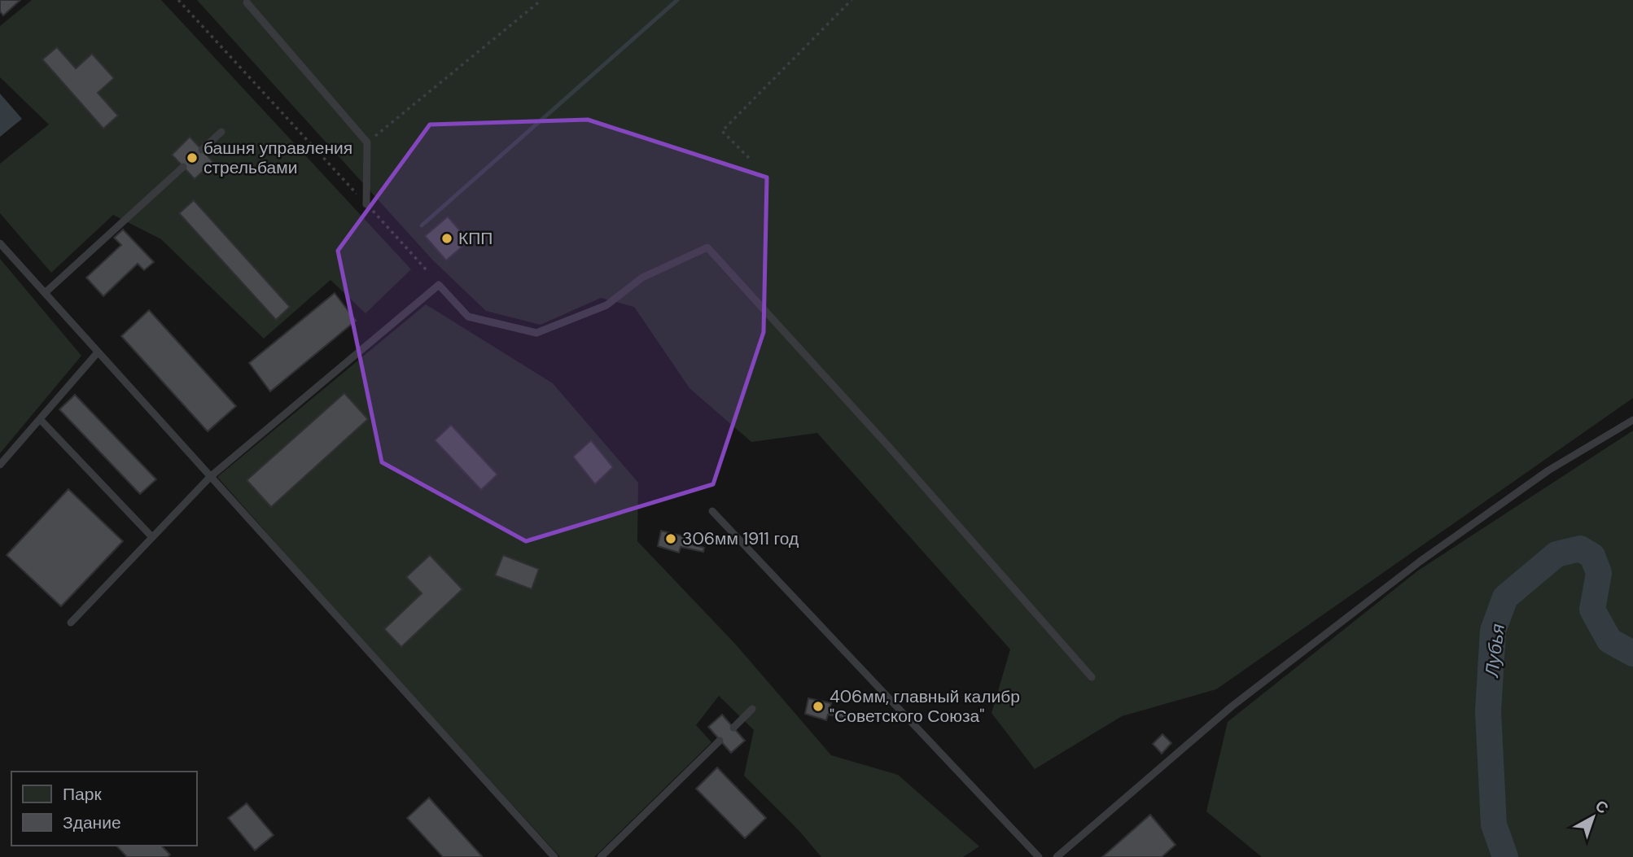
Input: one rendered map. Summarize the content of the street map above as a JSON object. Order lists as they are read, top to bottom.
{
  "water": ["Лубья"],
  "places": [
    "башня управления стрельбами",
    "КПП",
    "306мм 1911 год",
    "406мм, главный калибр \"Советского Союза\""
  ],
  "legend": ["Парк", "Здание"],
  "north": "top right"
}
